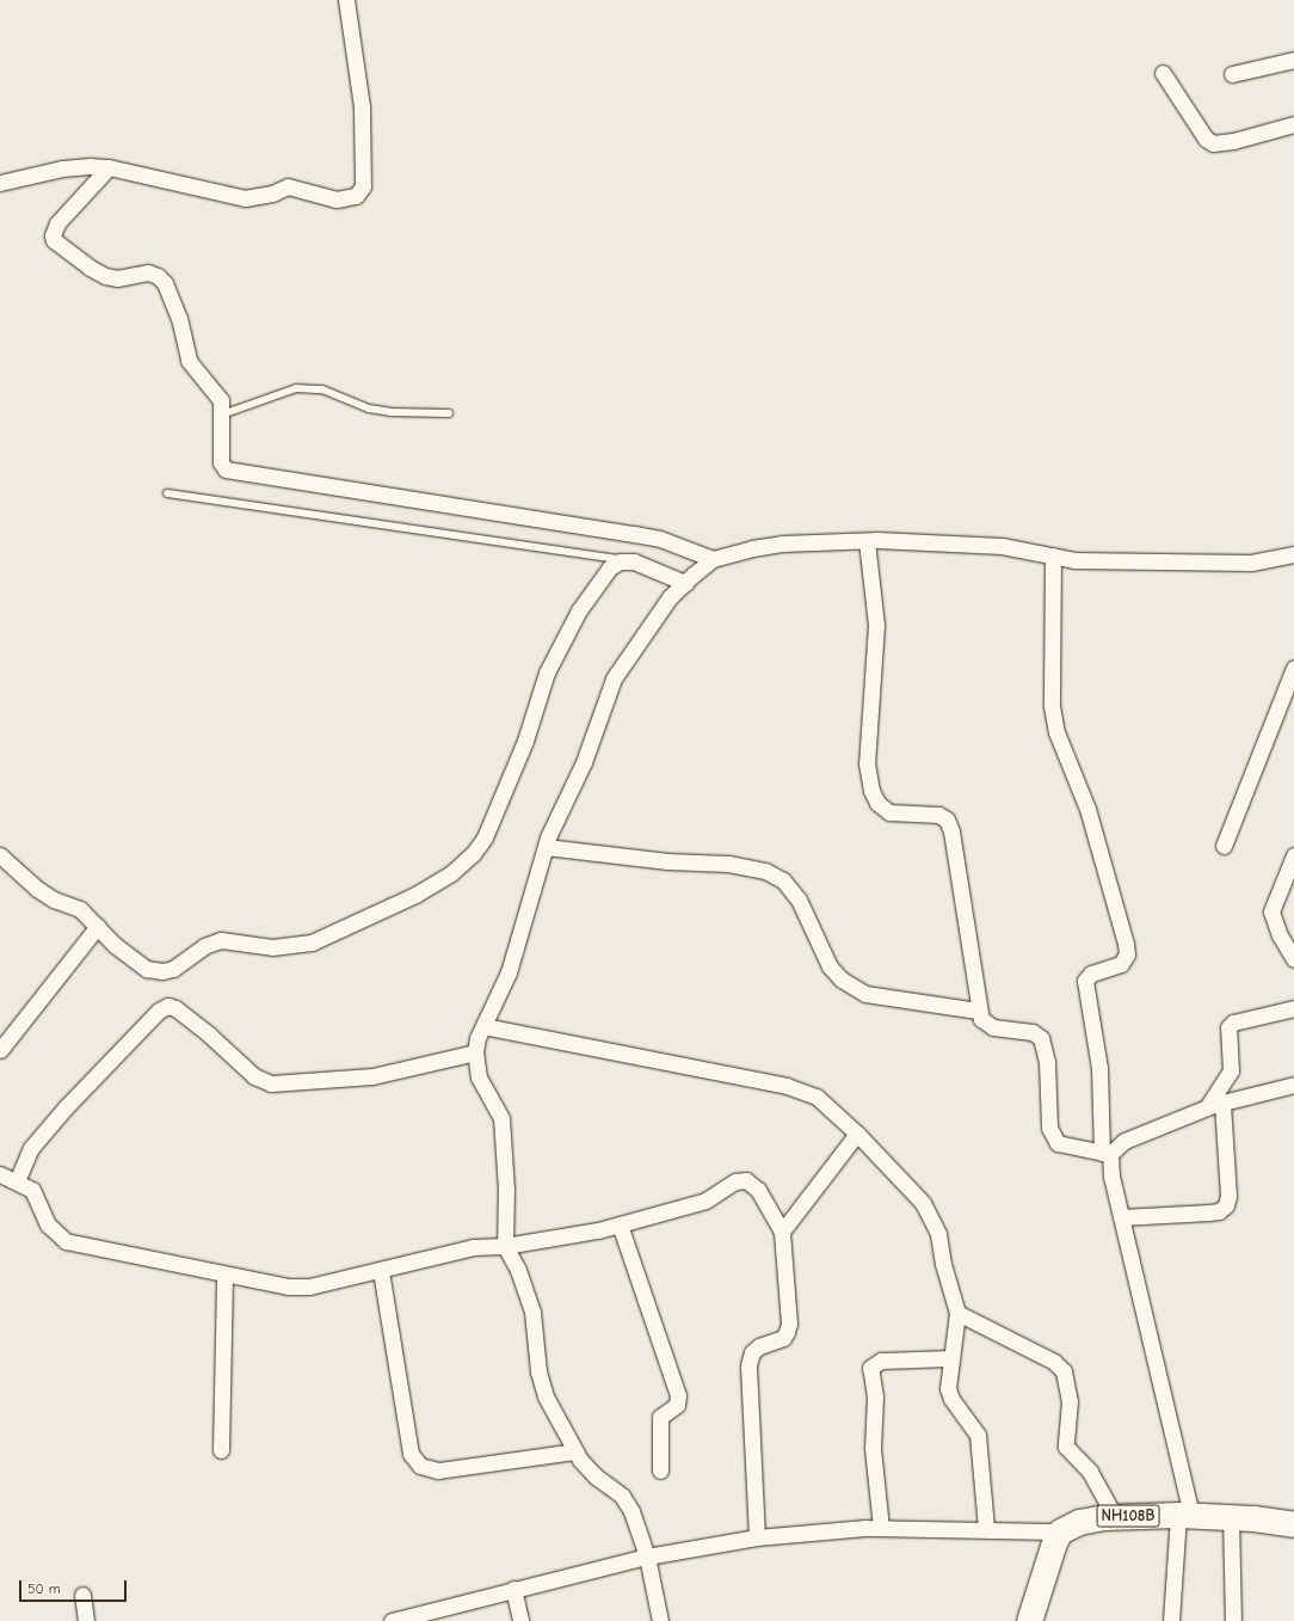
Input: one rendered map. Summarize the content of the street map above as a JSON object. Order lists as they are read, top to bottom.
{
  "streets": {
    "highway": ["NH108B"]
  },
  "scale_bar": "50 m"
}
